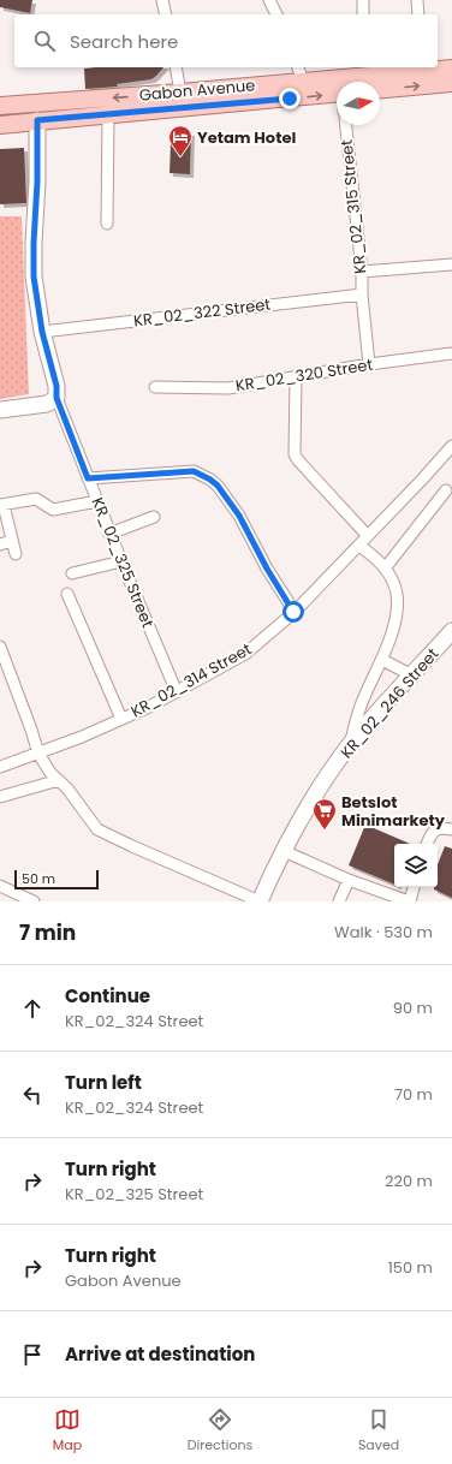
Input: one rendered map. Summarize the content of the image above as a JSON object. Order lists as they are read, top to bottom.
{
  "streets": {
    "main road": ["Gabon Avenue"],
    "street": [
      "KR_02_315 Street",
      "KR_02_322 Street",
      "KR_02_320 Street",
      "KR_02_325 Street",
      "KR_02_314 Street",
      "KR_02_246 Street"
    ]
  },
  "crossings": [
    ["Gabon Avenue", "KR_02_325 Street"],
    ["KR_02_315 Street", "KR_02_322 Street"],
    ["KR_02_315 Street", "KR_02_320 Street"],
    ["KR_02_322 Street", "KR_02_325 Street"],
    ["KR_02_325 Street", "KR_02_314 Street"]
  ],
  "places": {
    "hotel": ["Yetam Hotel"],
    "supermarket": ["Betslot Minimarkety"]
  },
  "scale_bar": "50 m",
  "north": "right",
  "page": {
    "search": "Search here",
    "scale": "50 m",
    "heading": ["7 min", "Walk · 530 m"],
    "list": [
      ["Continue", "KR_02_324 Street", "90 m"],
      ["Turn left", "KR_02_324 Street", "70 m"],
      ["Turn right", "KR_02_325 Street", "220 m"],
      ["Turn right", "Gabon Avenue", "150 m"],
      "Arrive at destination"
    ],
    "nav": ["Map", "Directions", "Saved"]
  }
}
